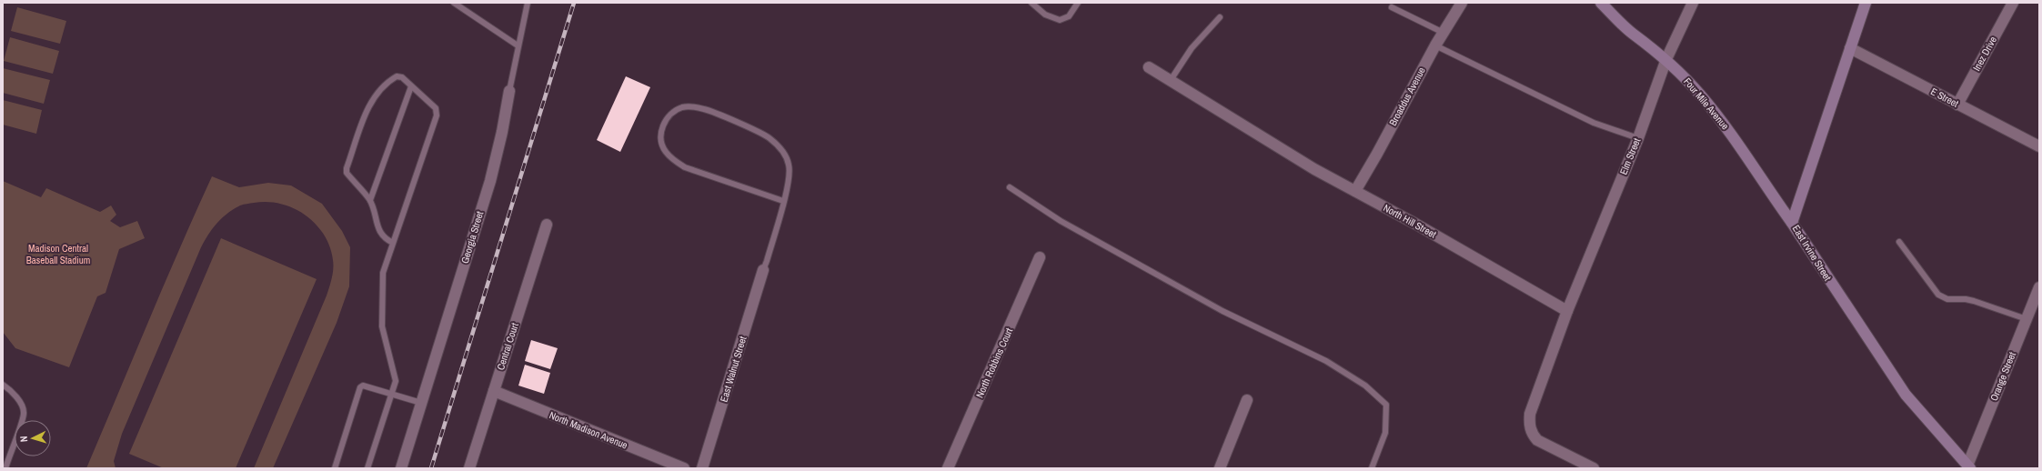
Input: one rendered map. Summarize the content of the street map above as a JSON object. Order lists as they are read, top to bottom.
{
  "streets": {
    "street": [
      "Inez Drive",
      "Broaddus Avenue",
      "E Street",
      "Four Mile Avenue",
      "Elm Street",
      "North Hill Street",
      "Georgia Street",
      "East Irvine Street",
      "Central Court",
      "North Robbins Court",
      "East Walnut Street",
      "Orange Street",
      "North Madison Avenue"
    ]
  },
  "crossings": [
    ["Inez Drive", "E Street"],
    ["Broaddus Avenue", "North Hill Street"],
    ["E Street", "East Irvine Street"],
    ["Four Mile Avenue", "Elm Street"],
    ["Four Mile Avenue", "East Irvine Street"],
    ["Elm Street", "North Hill Street"],
    ["East Irvine Street", "Orange Street"],
    ["Central Court", "North Madison Avenue"]
  ],
  "parks": ["Madison Central Baseball Stadium"],
  "north": "left"
}
